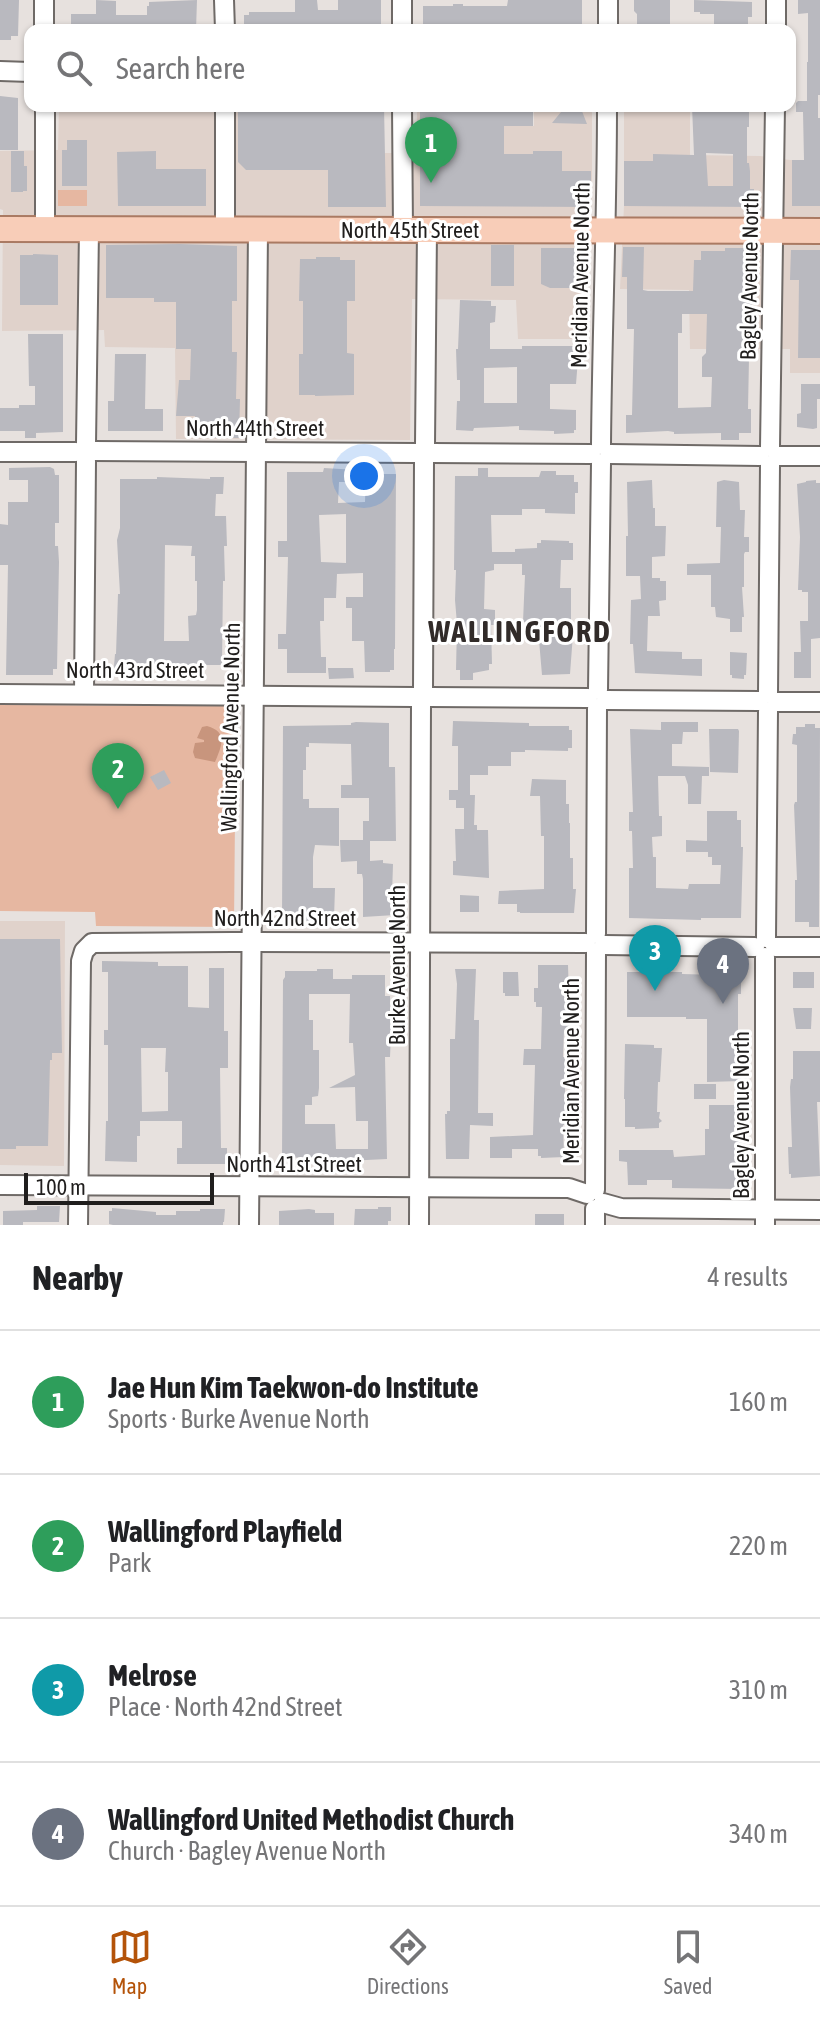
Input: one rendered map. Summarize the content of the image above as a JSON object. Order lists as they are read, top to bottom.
{
  "streets": {
    "main road": ["North 45th Street"],
    "street": [
      "Meridian Avenue North",
      "Bagley Avenue North",
      "North 44th Street",
      "North 43rd Street",
      "Wallingford Avenue North",
      "North 42nd Street",
      "Burke Avenue North",
      "North 41st Street"
    ]
  },
  "crossings": [
    ["North 45th Street", "Meridian Avenue North"],
    ["North 45th Street", "Bagley Avenue North"],
    ["North 45th Street", "Wallingford Avenue North"],
    ["North 45th Street", "Burke Avenue North"],
    ["Meridian Avenue North", "North 44th Street"],
    ["Meridian Avenue North", "North 43rd Street"],
    ["Meridian Avenue North", "North 42nd Street"],
    ["Meridian Avenue North", "North 41st Street"],
    ["Bagley Avenue North", "North 44th Street"],
    ["Bagley Avenue North", "North 43rd Street"],
    ["Bagley Avenue North", "North 42nd Street"],
    ["Bagley Avenue North", "North 41st Street"],
    ["North 44th Street", "Wallingford Avenue North"],
    ["North 44th Street", "Burke Avenue North"],
    ["North 43rd Street", "Wallingford Avenue North"],
    ["North 43rd Street", "Burke Avenue North"],
    ["Wallingford Avenue North", "North 42nd Street"],
    ["Wallingford Avenue North", "North 41st Street"],
    ["North 42nd Street", "Burke Avenue North"],
    ["North 42nd Street", "North 41st Street"],
    ["Burke Avenue North", "North 41st Street"]
  ],
  "districts": ["WALLINGFORD"],
  "scale_bar": "100 m",
  "page": {
    "search": "Search here",
    "pins": [
      "1",
      "2",
      "3",
      "4"
    ],
    "scale": "100 m",
    "heading": ["Nearby", "4 results"],
    "list": [
      {
        "mark": "1",
        "name": "Jae Hun Kim Taekwon-do Institute",
        "note": "Sports · Burke Avenue North",
        "value": "160 m"
      },
      {
        "mark": "2",
        "name": "Wallingford Playfield",
        "note": "Park",
        "value": "220 m"
      },
      {
        "mark": "3",
        "name": "Melrose",
        "note": "Place · North 42nd Street",
        "value": "310 m"
      },
      {
        "mark": "4",
        "name": "Wallingford United Methodist Church",
        "note": "Church · Bagley Avenue North",
        "value": "340 m"
      }
    ],
    "nav": ["Map", "Directions", "Saved"]
  }
}
